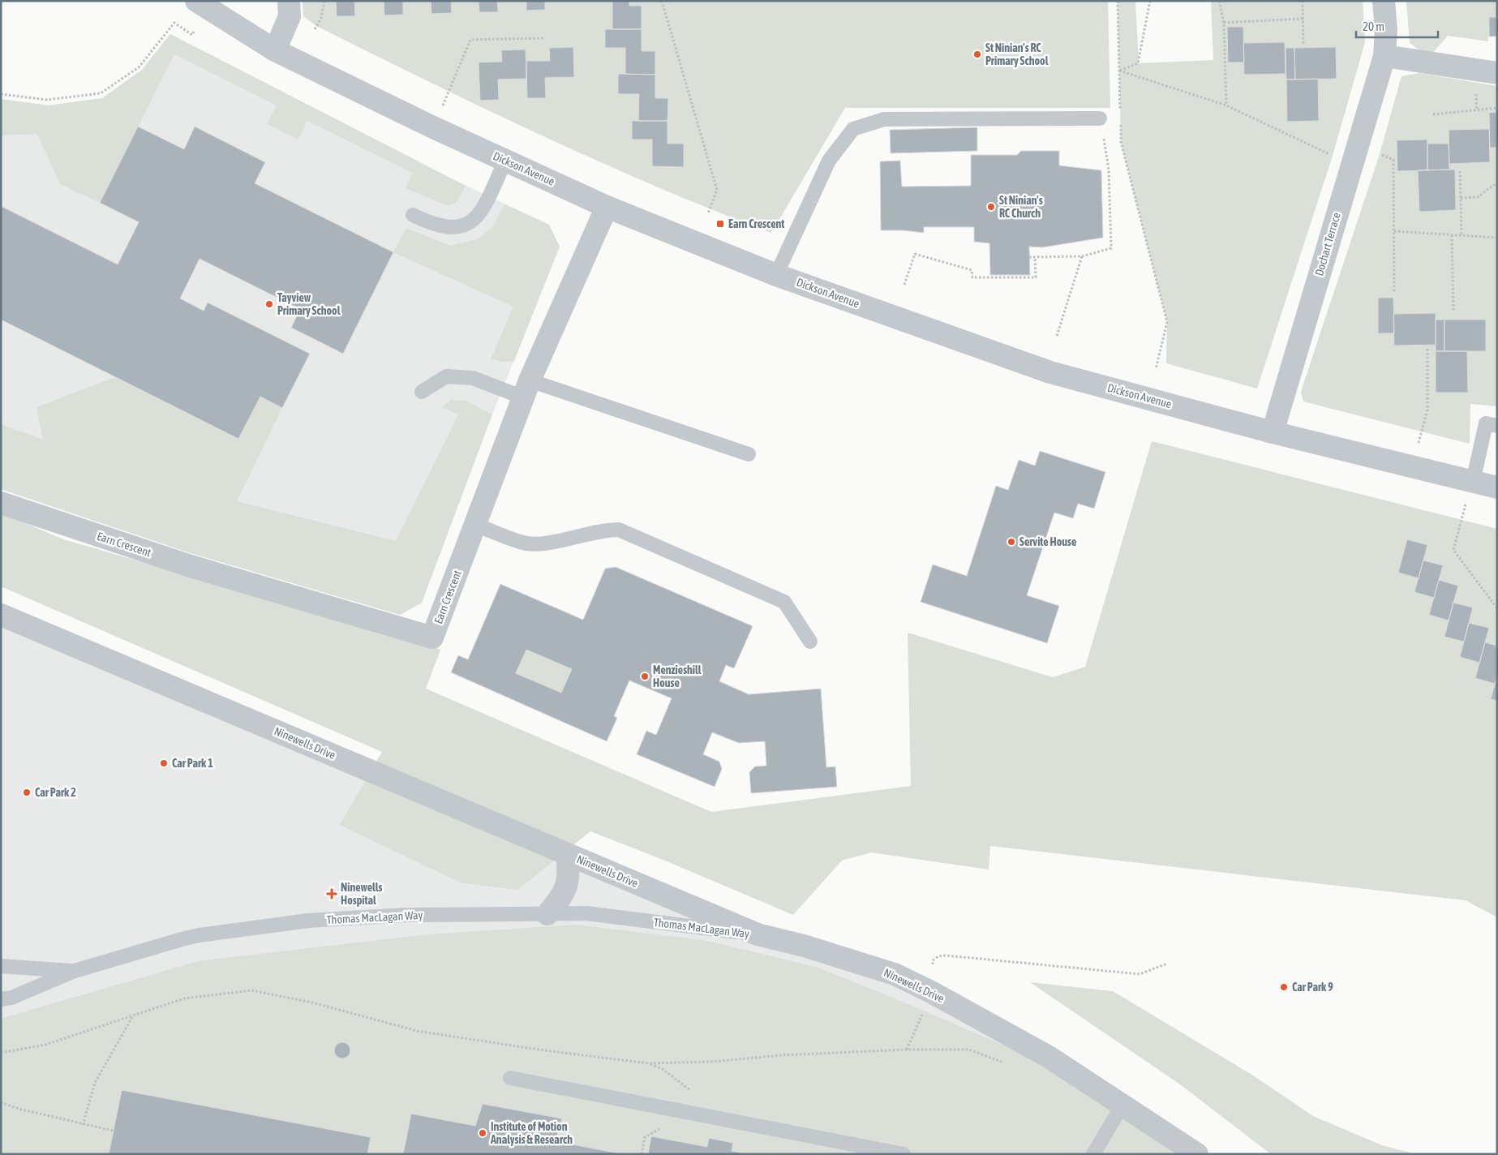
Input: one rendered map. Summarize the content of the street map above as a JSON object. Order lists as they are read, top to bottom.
{
  "streets": {
    "street": [
      "Dickson Avenue",
      "Dochart Terrace",
      "Earn Crescent",
      "Ninewells Drive"
    ],
    "lane": ["Thomas MacLagan Way"]
  },
  "crossings": [
    ["Dickson Avenue", "Dochart Terrace"],
    ["Dickson Avenue", "Earn Crescent"],
    ["Ninewells Drive", "Thomas MacLagan Way"]
  ],
  "places": {
    "other": [
      "St Ninian's RC Primary School",
      "St Ninian's RC Church",
      "Tayview Primary School",
      "Servite House",
      "Menzieshill House",
      "Car Park 1",
      "Car Park 2",
      "Car Park 9",
      "Institute of Motion Analysis & Research"
    ],
    "transit": ["Earn Crescent"],
    "health": ["Ninewells Hospital"]
  },
  "scale_bar": "20 m"
}
